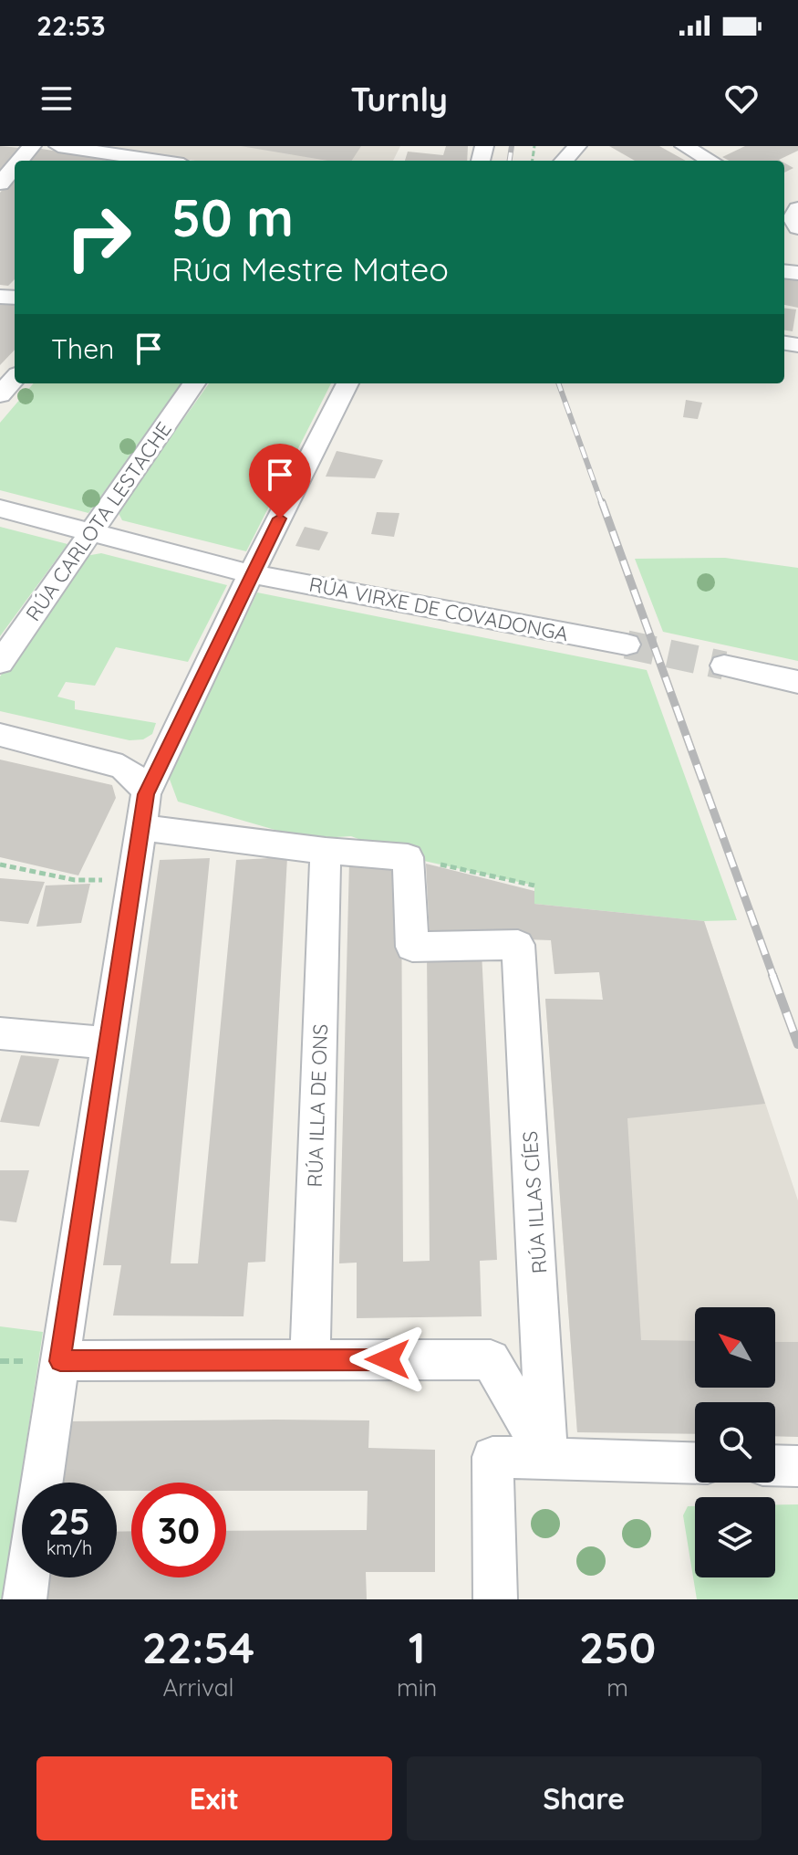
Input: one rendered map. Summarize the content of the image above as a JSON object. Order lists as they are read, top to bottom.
{
  "streets": {
    "street": [
      "RÚA CARLOTA LESTACHE",
      "RÚA VIRXE DE COVADONGA",
      "RÚA ILLA DE ONS",
      "RÚA ILLAS CÍES"
    ]
  },
  "crossings": [
    ["RÚA CARLOTA LESTACHE", "RÚA VIRXE DE COVADONGA"]
  ],
  "north": "top left",
  "page": {
    "status": "22:53",
    "header": "Turnly",
    "turn": ["50 m", "Rúa Mestre Mateo"],
    "then": "Then",
    "speed": "25 km/h",
    "limit": "30",
    "eta": [
      "22:54",
      "Arrival",
      "1",
      "min",
      "250",
      "m"
    ],
    "buttons": ["Exit", "Share"]
  }
}
